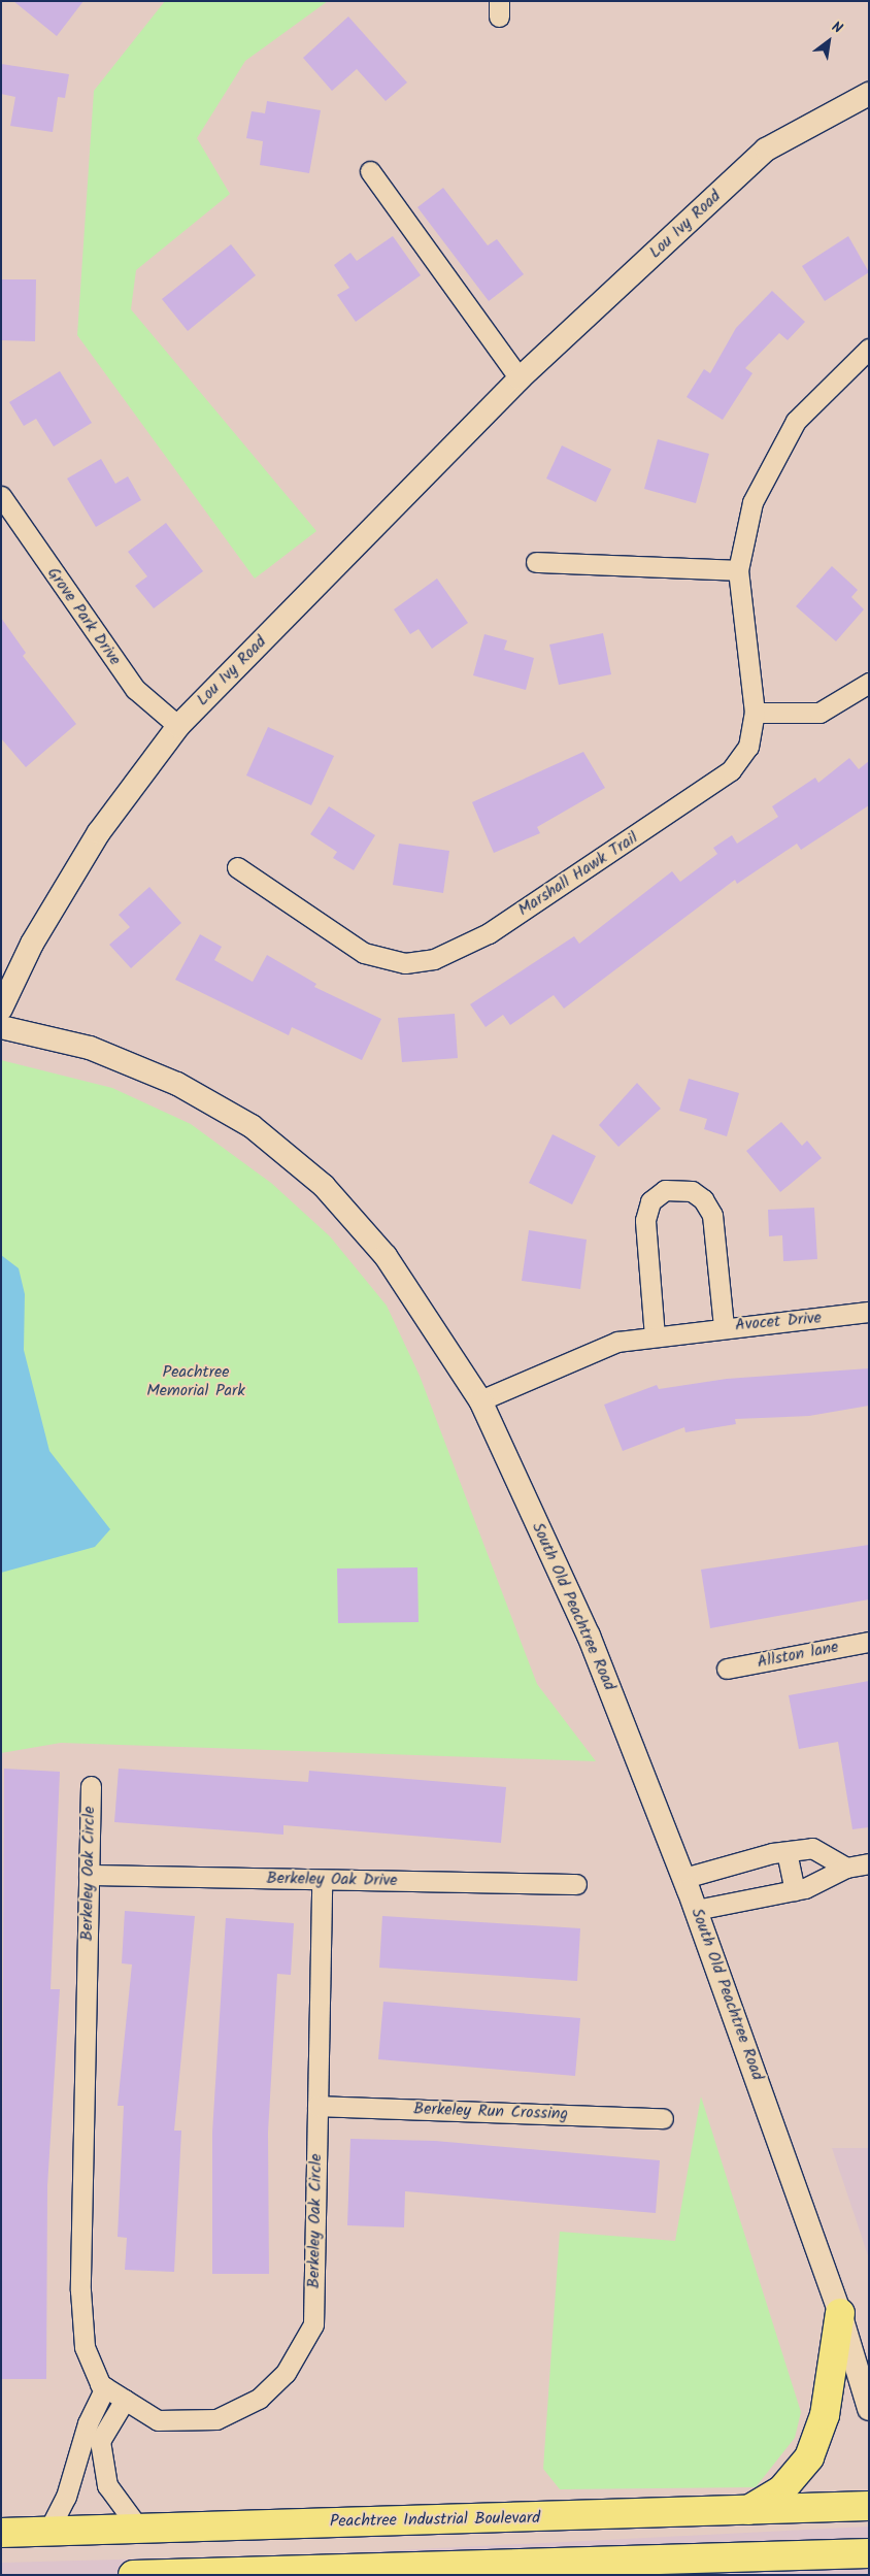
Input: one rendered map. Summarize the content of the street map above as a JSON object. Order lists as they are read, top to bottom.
{
  "streets": {
    "highway": ["Peachtree Industrial Boulevard"],
    "street": [
      "Lou Ivy Road",
      "Grove Park Drive",
      "Marshall Hawk Trail",
      "Avocet Drive",
      "South Old Peachtree Road",
      "Allston lane",
      "Berkeley Oak Circle",
      "Berkeley Oak Drive",
      "Berkeley Run Crossing"
    ]
  },
  "crossings": [
    ["Lou Ivy Road", "Grove Park Drive"],
    ["Avocet Drive", "South Old Peachtree Road"],
    ["Berkeley Oak Circle", "Berkeley Oak Drive"],
    ["Berkeley Oak Circle", "Berkeley Run Crossing"]
  ],
  "parks": ["Peachtree Memorial Park"],
  "north": "top right"
}
